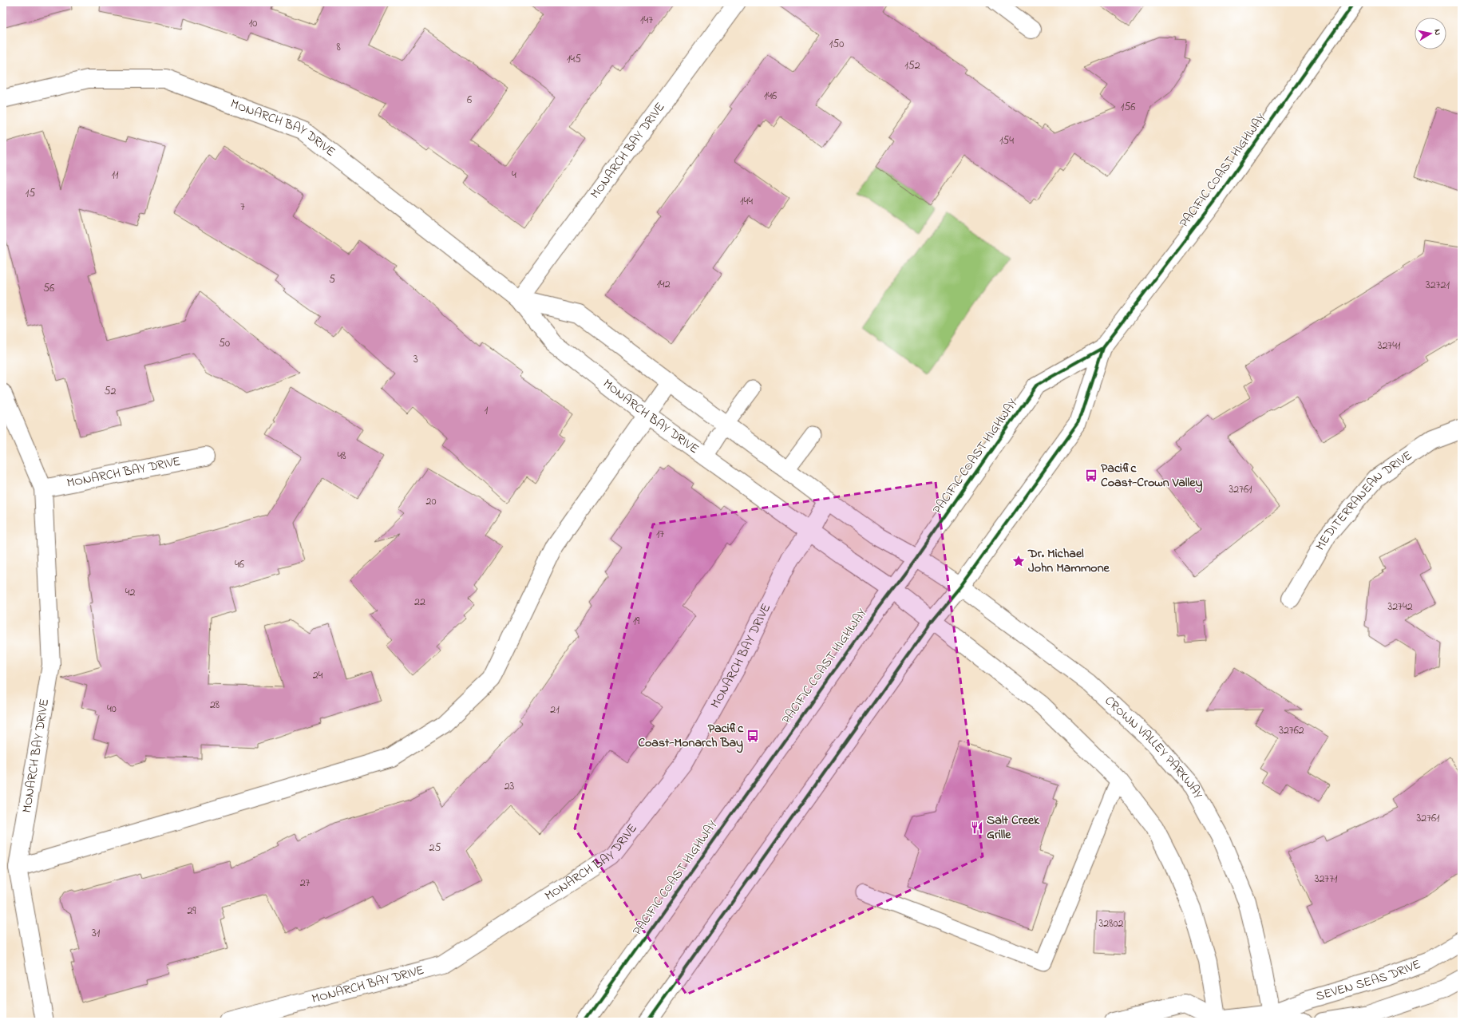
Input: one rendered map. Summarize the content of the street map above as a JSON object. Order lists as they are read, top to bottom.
{
  "streets": {
    "main road": [
      "MONARCH BAY DRIVE",
      "PACIFIC COAST HIGHWAY",
      "MEDITERRANEAN DRIVE",
      "CROWN VALLEY PARKWAY",
      "SEVEN SEAS DRIVE"
    ]
  },
  "crossings": [
    ["MONARCH BAY DRIVE", "PACIFIC COAST HIGHWAY"],
    ["MONARCH BAY DRIVE", "CROWN VALLEY PARKWAY"],
    ["PACIFIC COAST HIGHWAY", "CROWN VALLEY PARKWAY"],
    ["CROWN VALLEY PARKWAY", "SEVEN SEAS DRIVE"]
  ],
  "places": {
    "bus stop": ["Pacific Coast-Crown Valley", "Pacific Coast-Monarch Bay"],
    "place": ["Dr. Michael John Mammone"],
    "restaurant": ["Salt Creek Grille"]
  },
  "house_numbers": [
    "147",
    "10",
    "150",
    "8",
    "145",
    "152",
    "146",
    "6",
    "156",
    "154",
    "11",
    "4",
    "15",
    "144",
    "7",
    "5",
    "142",
    "32721",
    "56",
    "50",
    "32741",
    "3",
    "52",
    "1",
    "48",
    "32761",
    "20",
    "17",
    "46",
    "42",
    "22",
    "32742",
    "19",
    "24",
    "28",
    "40",
    "21",
    "32762",
    "23",
    "32761",
    "25",
    "32771",
    "27",
    "29",
    "32802",
    "31"
  ],
  "north": "right"
}
